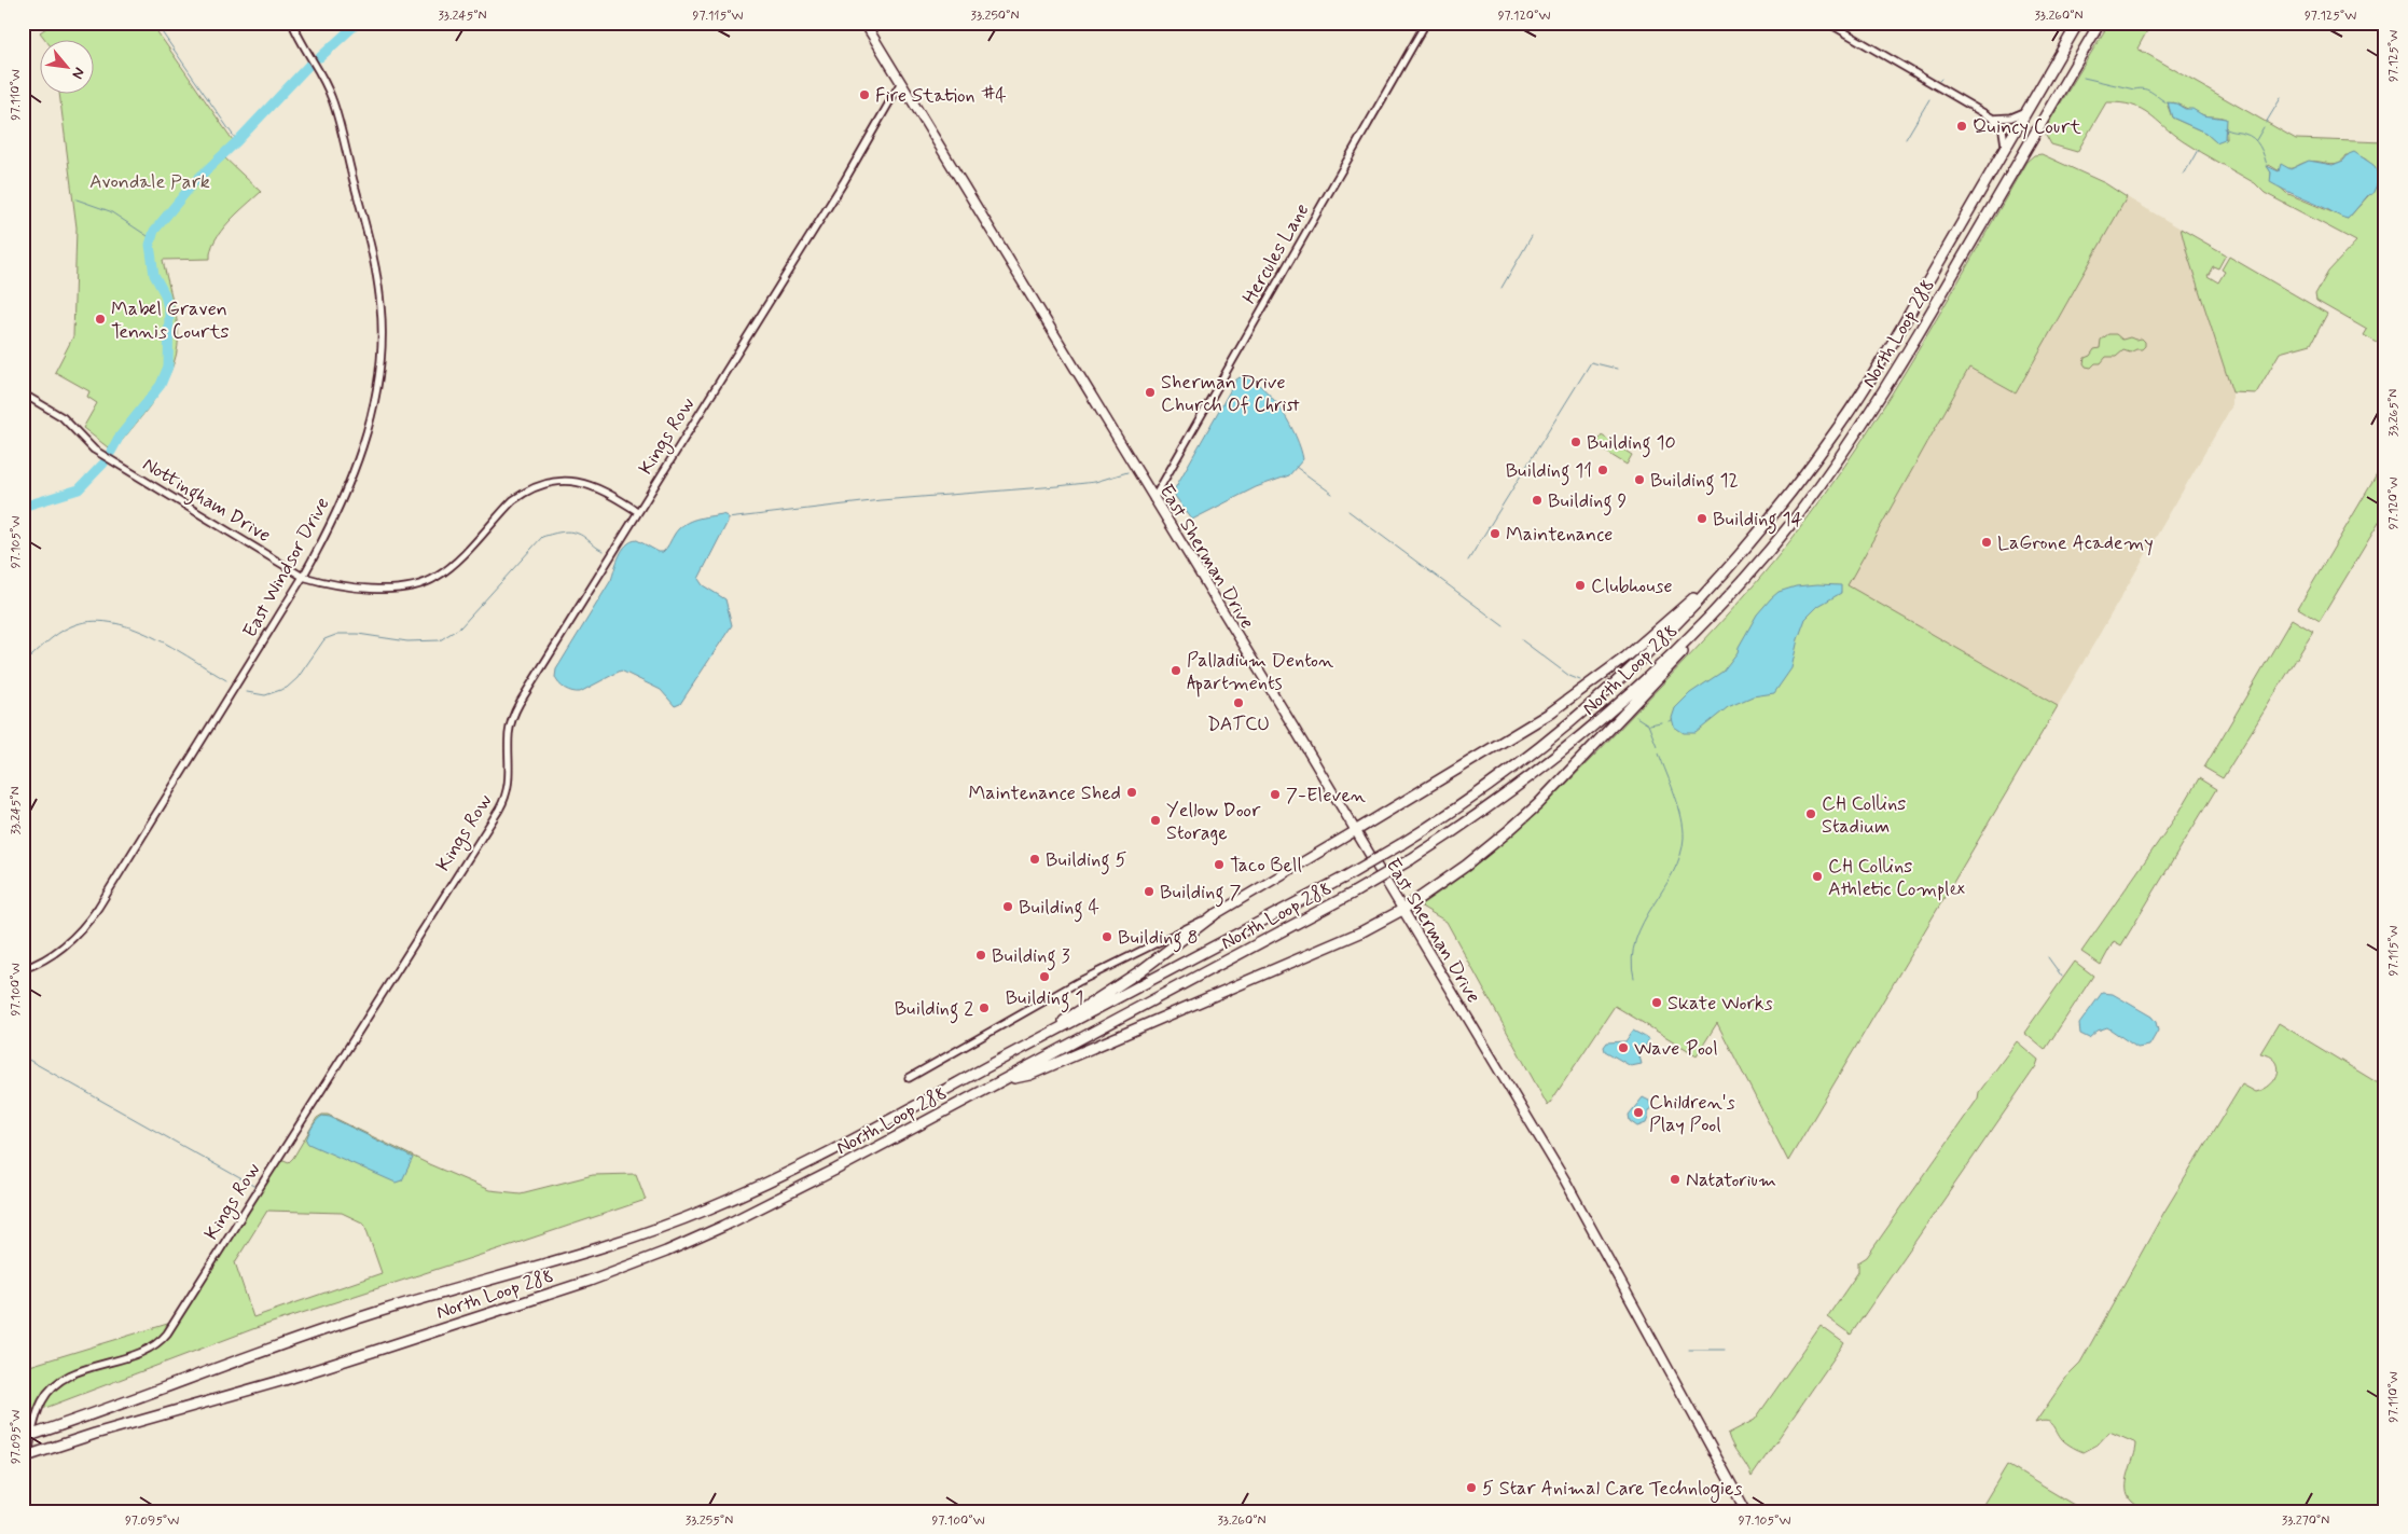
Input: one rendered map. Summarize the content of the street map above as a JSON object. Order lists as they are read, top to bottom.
{
  "streets": {
    "highway": ["North Loop 288"],
    "main road": ["East Sherman Drive"],
    "street": [
      "Hercules Lane",
      "Kings Row",
      "Nottingham Drive",
      "East Windsor Drive"
    ]
  },
  "crossings": [
    ["Hercules Lane", "East Sherman Drive"],
    ["North Loop 288", "Kings Row"],
    ["North Loop 288", "East Sherman Drive"],
    ["Kings Row", "Nottingham Drive"],
    ["Kings Row", "East Sherman Drive"],
    ["Nottingham Drive", "East Windsor Drive"]
  ],
  "parks": ["Avondale Park"],
  "places": [
    "Fire Station #4",
    "Quincy Court",
    "Mabel Graven Tennis Courts",
    "Sherman Drive Church Of Christ",
    "Building 10",
    "Building 11",
    "Building 12",
    "Building 9",
    "Building 14",
    "Maintenance",
    "LaGrone Academy",
    "Clubhouse",
    "Palladium Denton Apartments",
    "DATCU",
    "Maintenance Shed",
    "7-Eleven",
    "CH Collins Stadium",
    "Yellow Door Storage",
    "Building 5",
    "Taco Bell",
    "CH Collins Athletic Complex",
    "Building 7",
    "Building 4",
    "Building 8",
    "Building 3",
    "Building 1",
    "Skate Works",
    "Building 2",
    "Wave Pool",
    "Children's Play Pool",
    "Natatorium",
    "5 Star Animal Care Technlogies"
  ],
  "north": "bottom right",
  "coordinates": [
    "33.245°N",
    "97.115°W",
    "33.250°N",
    "97.120°W",
    "33.260°N",
    "97.125°W",
    "97.110°W",
    "33.265°N",
    "97.105°W",
    "97.100°W",
    "97.095°W",
    "33.255°N",
    "33.270°N"
  ]
}
